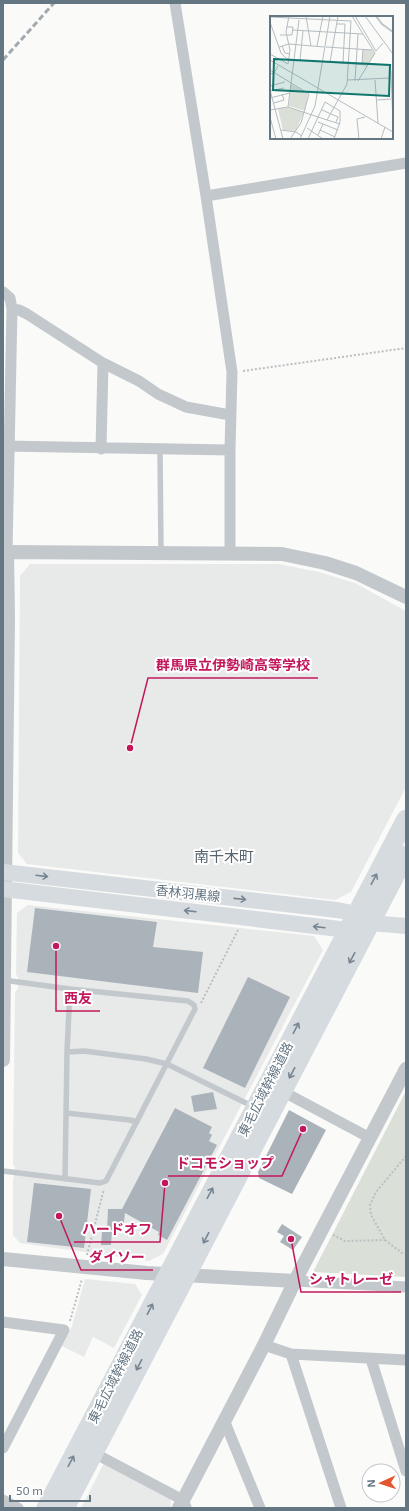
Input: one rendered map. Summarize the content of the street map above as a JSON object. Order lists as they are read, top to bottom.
{
  "streets": {
    "highway": ["東毛広域幹線道路"],
    "main road": ["香林羽黒線"]
  },
  "crossings": [
    ["香林羽黒線", "東毛広域幹線道路"]
  ],
  "districts": ["南千木町"],
  "places": [
    "群馬県立伊勢崎高等学校",
    "西友",
    "ドコモショップ",
    "ハードオフ",
    "ダイソー",
    "シャトレーゼ"
  ],
  "scale_bar": "50 m",
  "north": "left"
}
